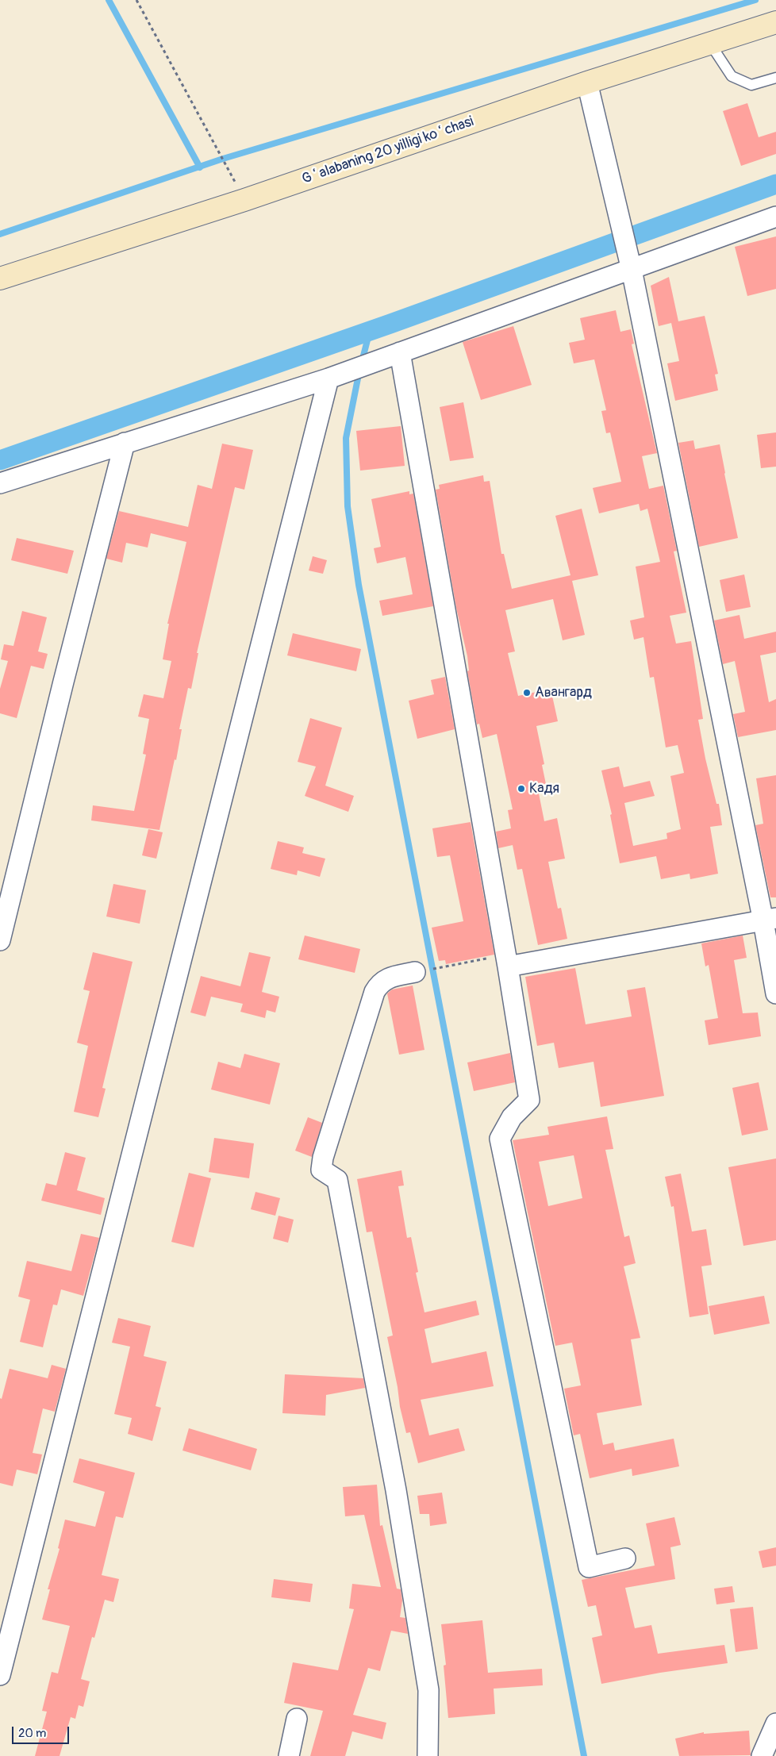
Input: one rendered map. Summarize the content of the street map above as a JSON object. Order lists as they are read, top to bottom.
{
  "streets": {
    "main road": ["Gʻalabaning 20 yilligi koʻchasi"]
  },
  "places": ["Авангард", "Кадя"],
  "scale_bar": "20 m"
}
